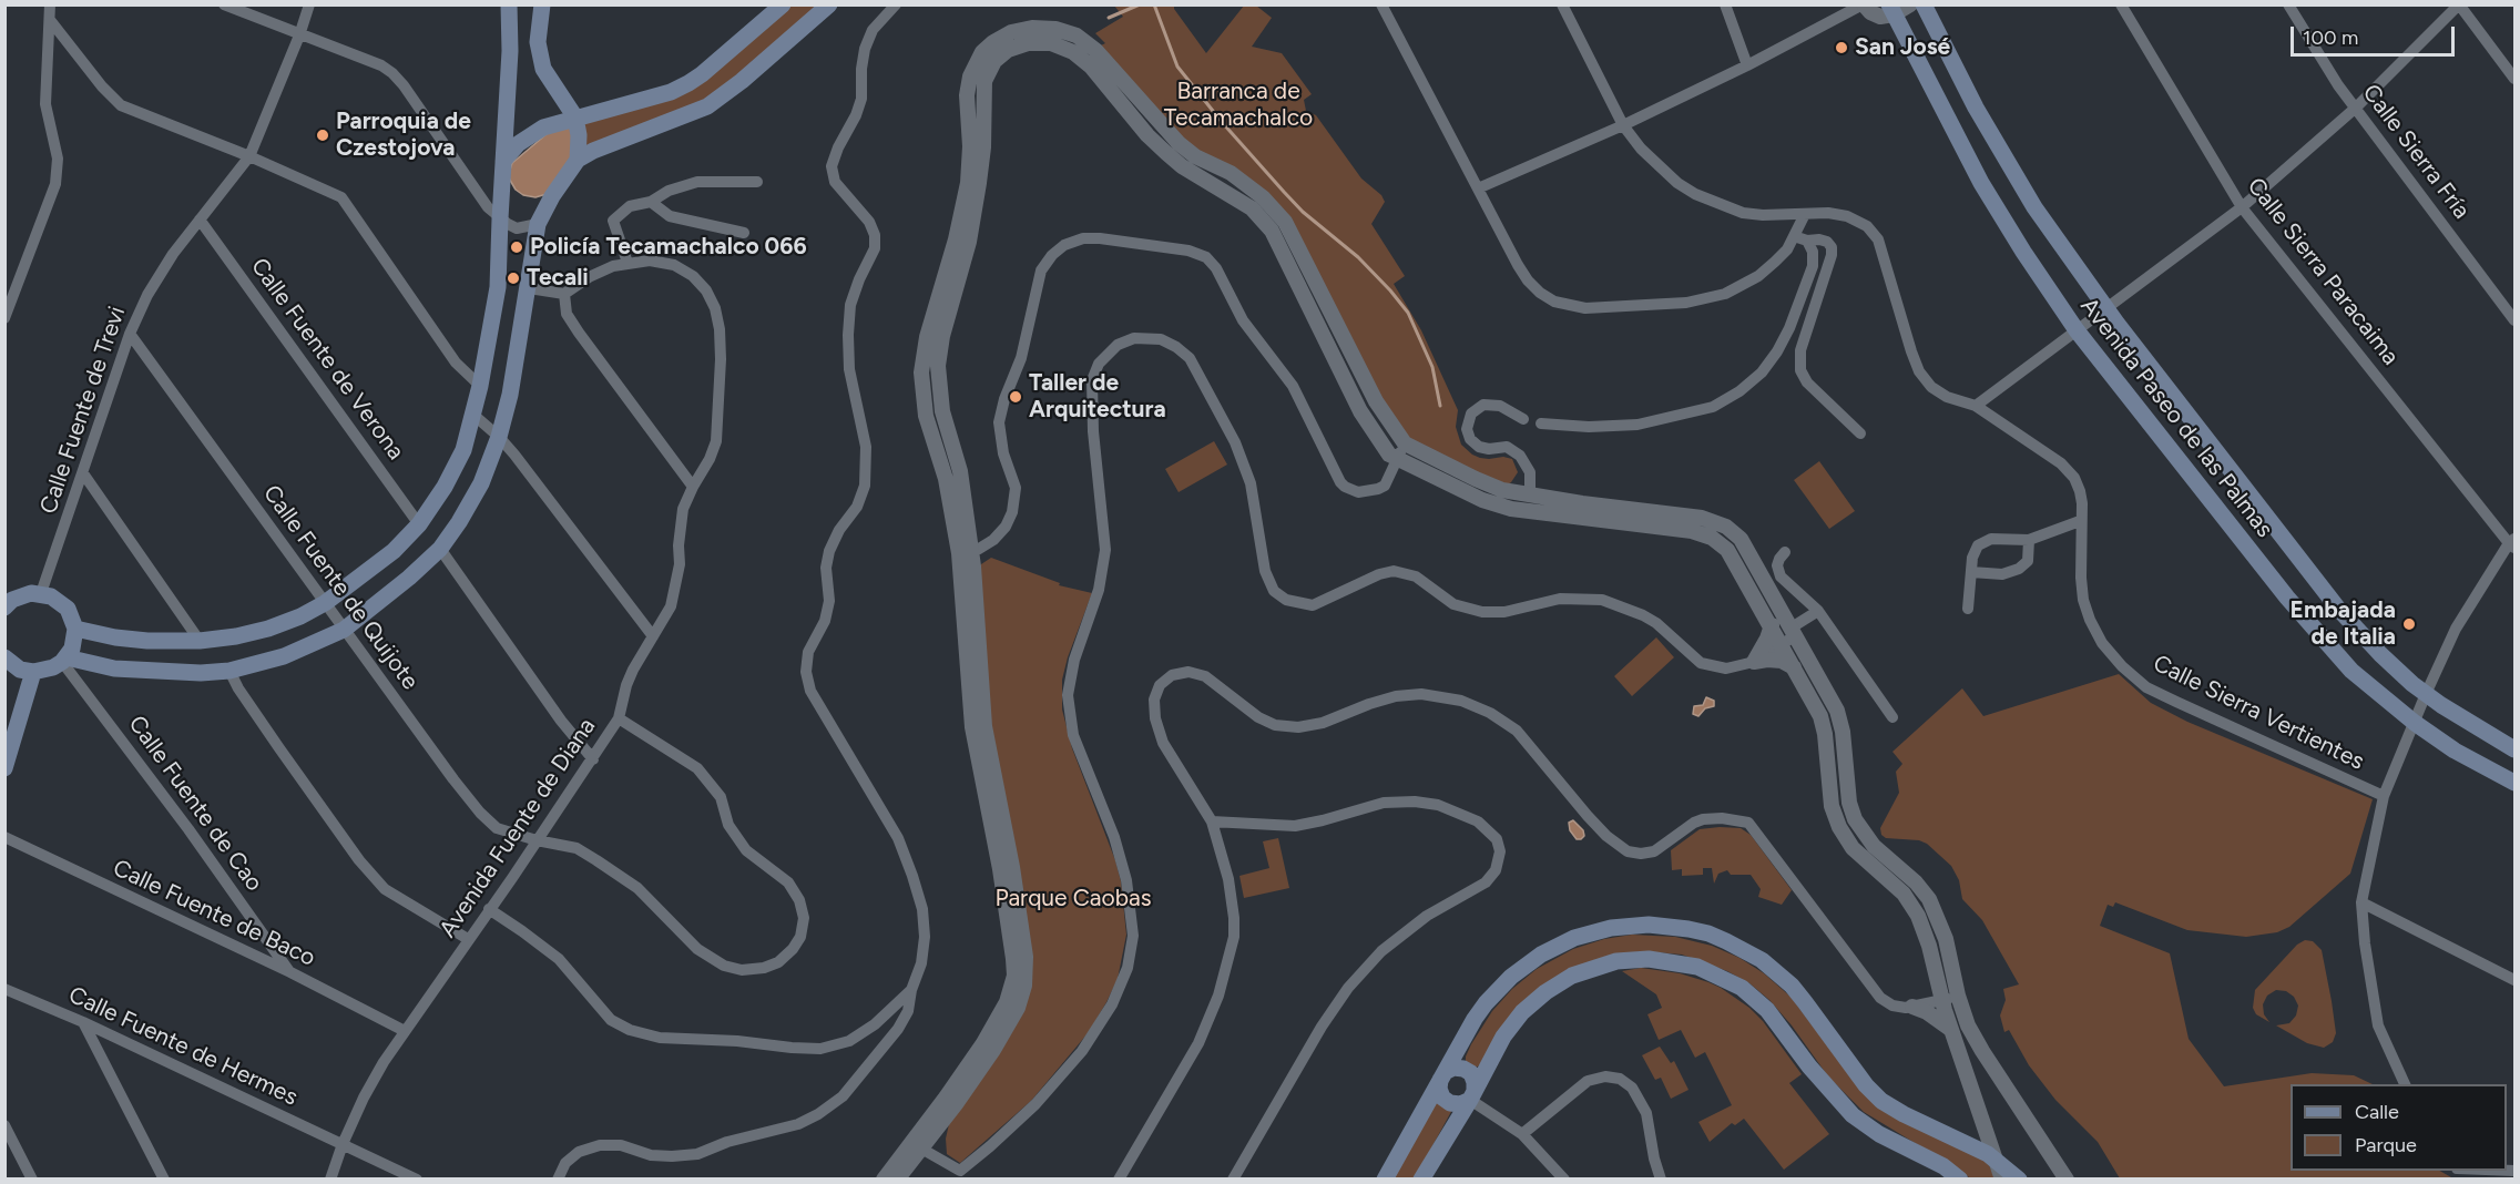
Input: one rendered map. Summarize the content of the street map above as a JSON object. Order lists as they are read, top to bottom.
{
  "streets": {
    "main road": ["Avenida Paseo de las Palmas"],
    "street": [
      "Calle Sierra Fría",
      "Calle Sierra Paracaima",
      "Calle Fuente de Verona",
      "Calle Fuente de Trevi",
      "Calle Fuente de Quijote",
      "Calle Sierra Vertientes",
      "Calle Fuente de Cao",
      "Avenida Fuente de Diana",
      "Calle Fuente de Baco",
      "Calle Fuente de Hermes"
    ]
  },
  "crossings": [
    ["Calle Sierra Paracaima", "Calle Sierra Vertientes"],
    ["Calle Fuente de Verona", "Calle Fuente de Trevi"],
    ["Calle Fuente de Trevi", "Calle Fuente de Quijote"],
    ["Avenida Paseo de las Palmas", "Calle Sierra Vertientes"],
    ["Calle Fuente de Quijote", "Avenida Fuente de Diana"],
    ["Calle Fuente de Cao", "Calle Fuente de Baco"],
    ["Avenida Fuente de Diana", "Calle Fuente de Baco"],
    ["Avenida Fuente de Diana", "Calle Fuente de Hermes"]
  ],
  "parks": ["Barranca de Tecamachalco", "Parque Caobas"],
  "places": [
    "San José",
    "Parroquia de Czestojova",
    "Policía Tecamachalco 066",
    "Tecali",
    "Taller de Arquitectura",
    "Embajada de Italia"
  ],
  "legend": ["Calle", "Parque"],
  "scale_bar": "100 m"
}
